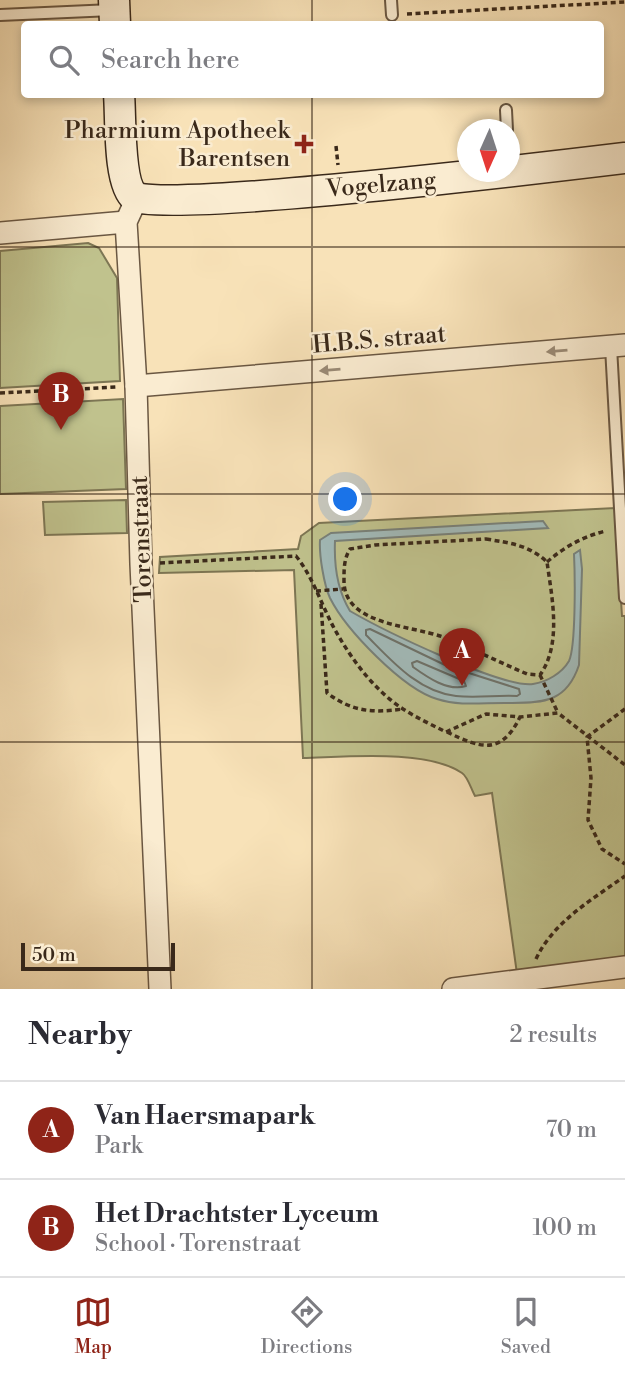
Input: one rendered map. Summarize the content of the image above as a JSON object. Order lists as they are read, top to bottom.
{
  "streets": {
    "street": ["Vogelzang", "H.B.S. straat", "Torenstraat"]
  },
  "crossings": [
    ["Vogelzang", "Torenstraat"],
    ["H.B.S. straat", "Torenstraat"]
  ],
  "one_way": ["H.B.S. straat"],
  "places": {
    "health": ["Pharmium Apotheek Barentsen"]
  },
  "scale_bar": "50 m",
  "north": "bottom",
  "page": {
    "search": "Search here",
    "pins": ["B", "A"],
    "scale": "50 m",
    "heading": ["Nearby", "2 results"],
    "list": [
      {
        "mark": "A",
        "name": "Van Haersmapark",
        "note": "Park",
        "value": "70 m"
      },
      {
        "mark": "B",
        "name": "Het Drachtster Lyceum",
        "note": "School · Torenstraat",
        "value": "100 m"
      }
    ],
    "nav": ["Map", "Directions", "Saved"]
  }
}
